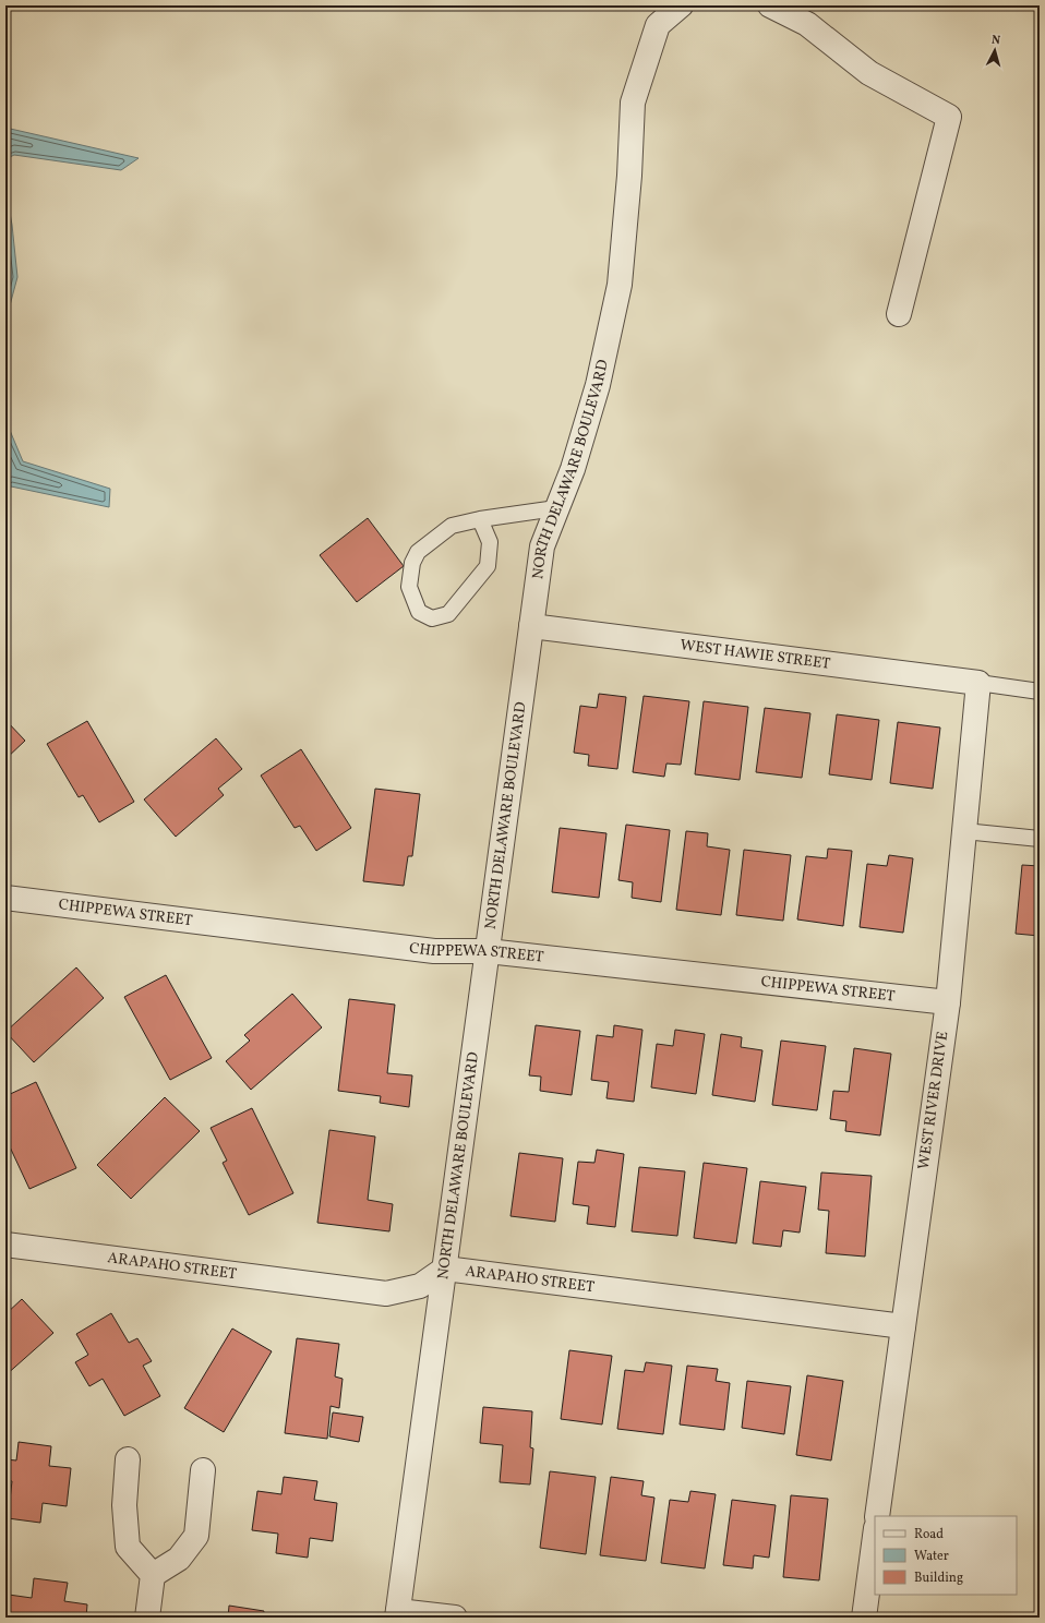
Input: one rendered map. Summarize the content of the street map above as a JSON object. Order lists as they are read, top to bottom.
{
  "streets": {
    "street": [
      "NORTH DELAWARE BOULEVARD",
      "WEST HAWIE STREET",
      "CHIPPEWA STREET",
      "WEST RIVER DRIVE",
      "ARAPAHO STREET"
    ]
  },
  "crossings": [
    ["NORTH DELAWARE BOULEVARD", "WEST HAWIE STREET"],
    ["NORTH DELAWARE BOULEVARD", "CHIPPEWA STREET"],
    ["NORTH DELAWARE BOULEVARD", "ARAPAHO STREET"],
    ["WEST HAWIE STREET", "WEST RIVER DRIVE"],
    ["CHIPPEWA STREET", "WEST RIVER DRIVE"],
    ["WEST RIVER DRIVE", "ARAPAHO STREET"]
  ],
  "legend": ["Road", "Water", "Building"],
  "north": "top"
}
